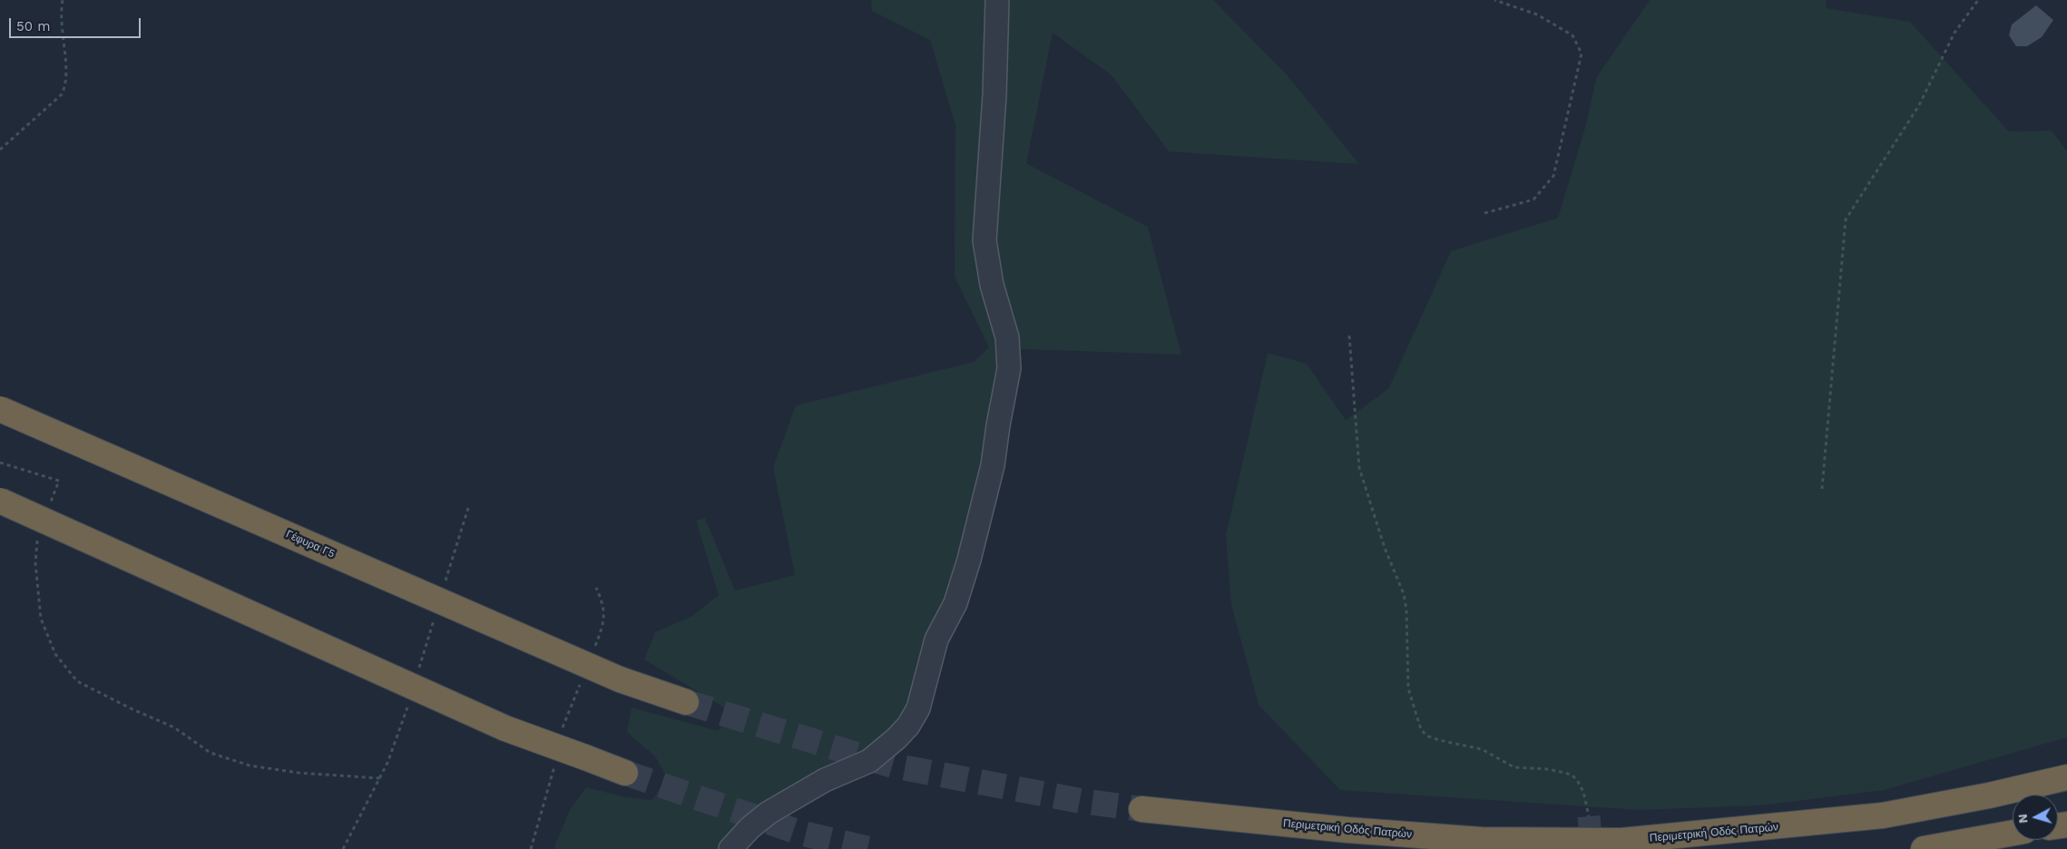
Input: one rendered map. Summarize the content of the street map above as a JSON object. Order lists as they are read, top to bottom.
{
  "streets": {
    "highway": ["Γέφυρα Γ5", "Περιμετρική Οδός Πατρών"]
  },
  "scale_bar": "50 m",
  "north": "left"
}
